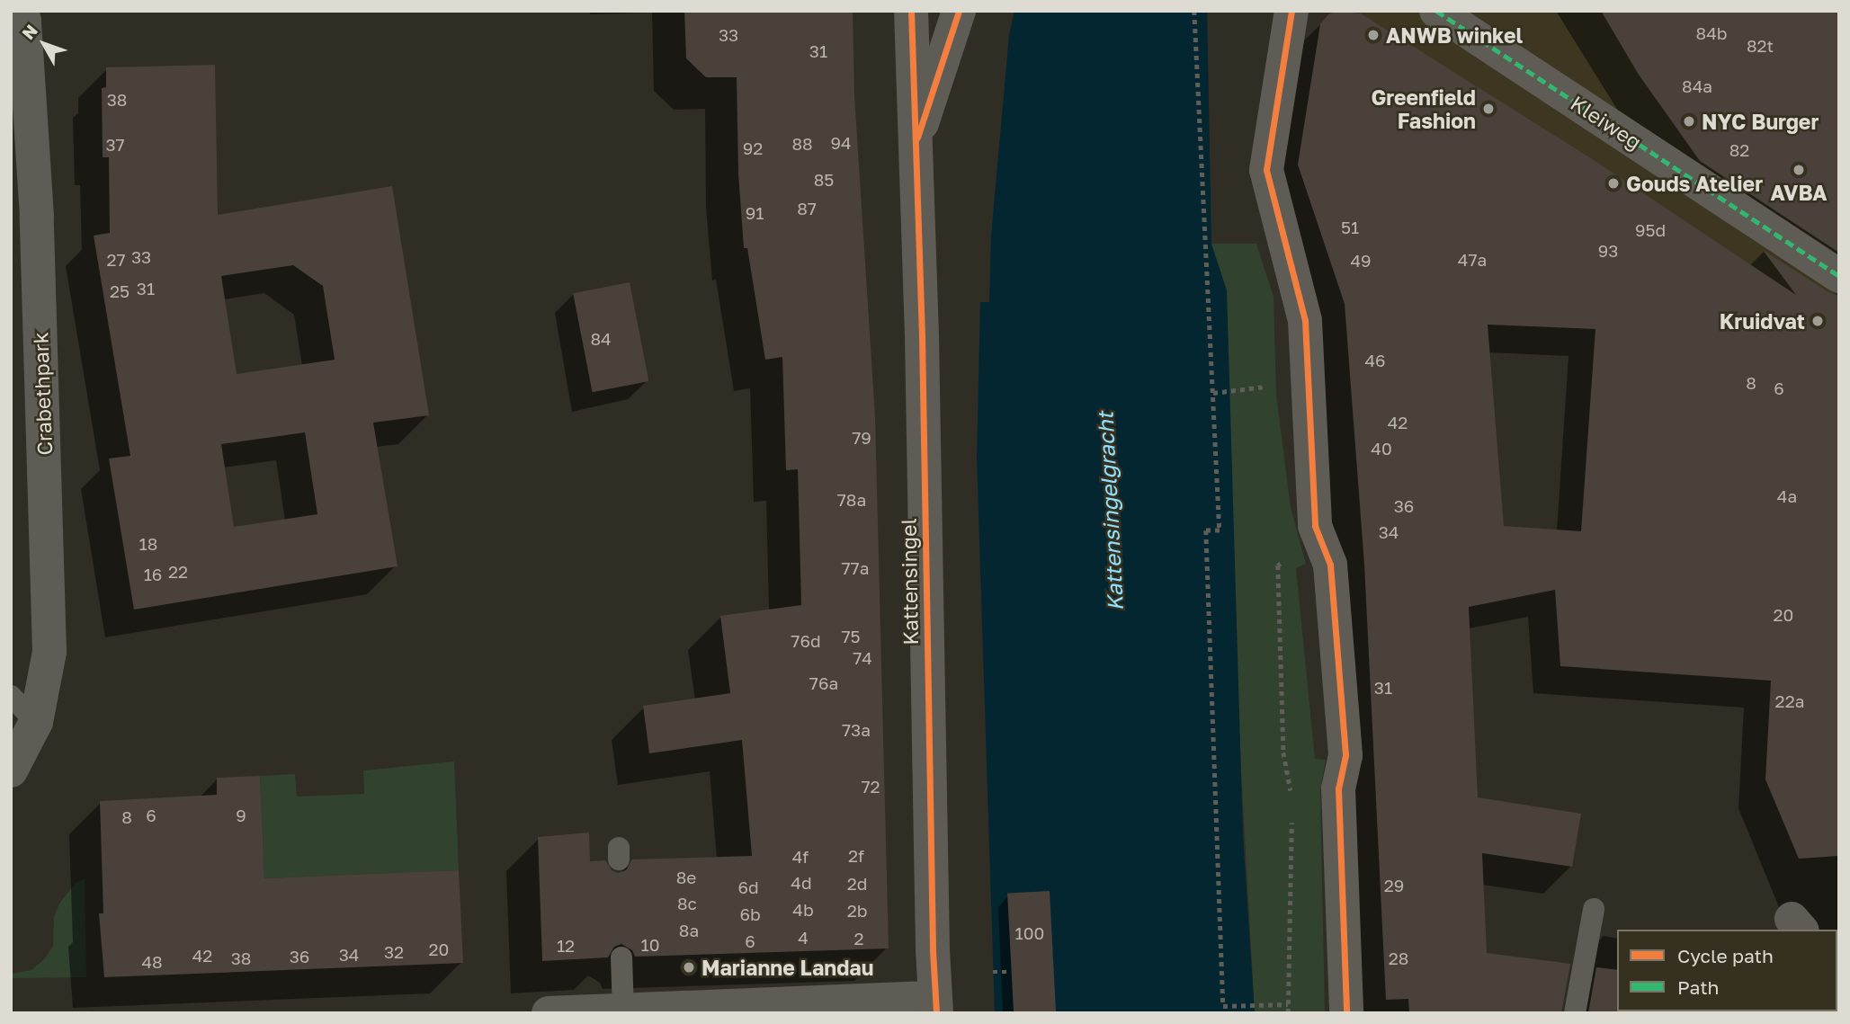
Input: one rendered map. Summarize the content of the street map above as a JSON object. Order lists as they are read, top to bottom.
{
  "streets": {
    "street": ["Kleiweg", "Crabethpark", "Kattensingel"]
  },
  "water": ["Kattensingelgracht"],
  "places": [
    "ANWB winkel",
    "Greenfield Fashion",
    "NYC Burger",
    "AVBA",
    "Gouds Atelier",
    "Kruidvat",
    "Marianne Landau"
  ],
  "house_numbers": [
    "84b",
    "33",
    "82t",
    "31",
    "84a",
    "38",
    "94",
    "88",
    "37",
    "92",
    "82",
    "85",
    "87",
    "91",
    "51",
    "95d",
    "93",
    "33",
    "27",
    "47a",
    "49",
    "31",
    "25",
    "84",
    "46",
    "8",
    "6",
    "42",
    "79",
    "40",
    "4a",
    "78a",
    "36",
    "34",
    "18",
    "77a",
    "22",
    "16",
    "20",
    "75",
    "76d",
    "74",
    "76a",
    "31",
    "22a",
    "73a",
    "72",
    "6",
    "9",
    "8",
    "2f",
    "4f",
    "8e",
    "4d",
    "2d",
    "29",
    "6d",
    "8c",
    "4b",
    "2b",
    "6b",
    "8a",
    "100",
    "4",
    "2",
    "6",
    "10",
    "12",
    "20",
    "32",
    "34",
    "42",
    "36",
    "38",
    "28",
    "48"
  ],
  "legend": ["Cycle path", "Path"],
  "north": "top left"
}
